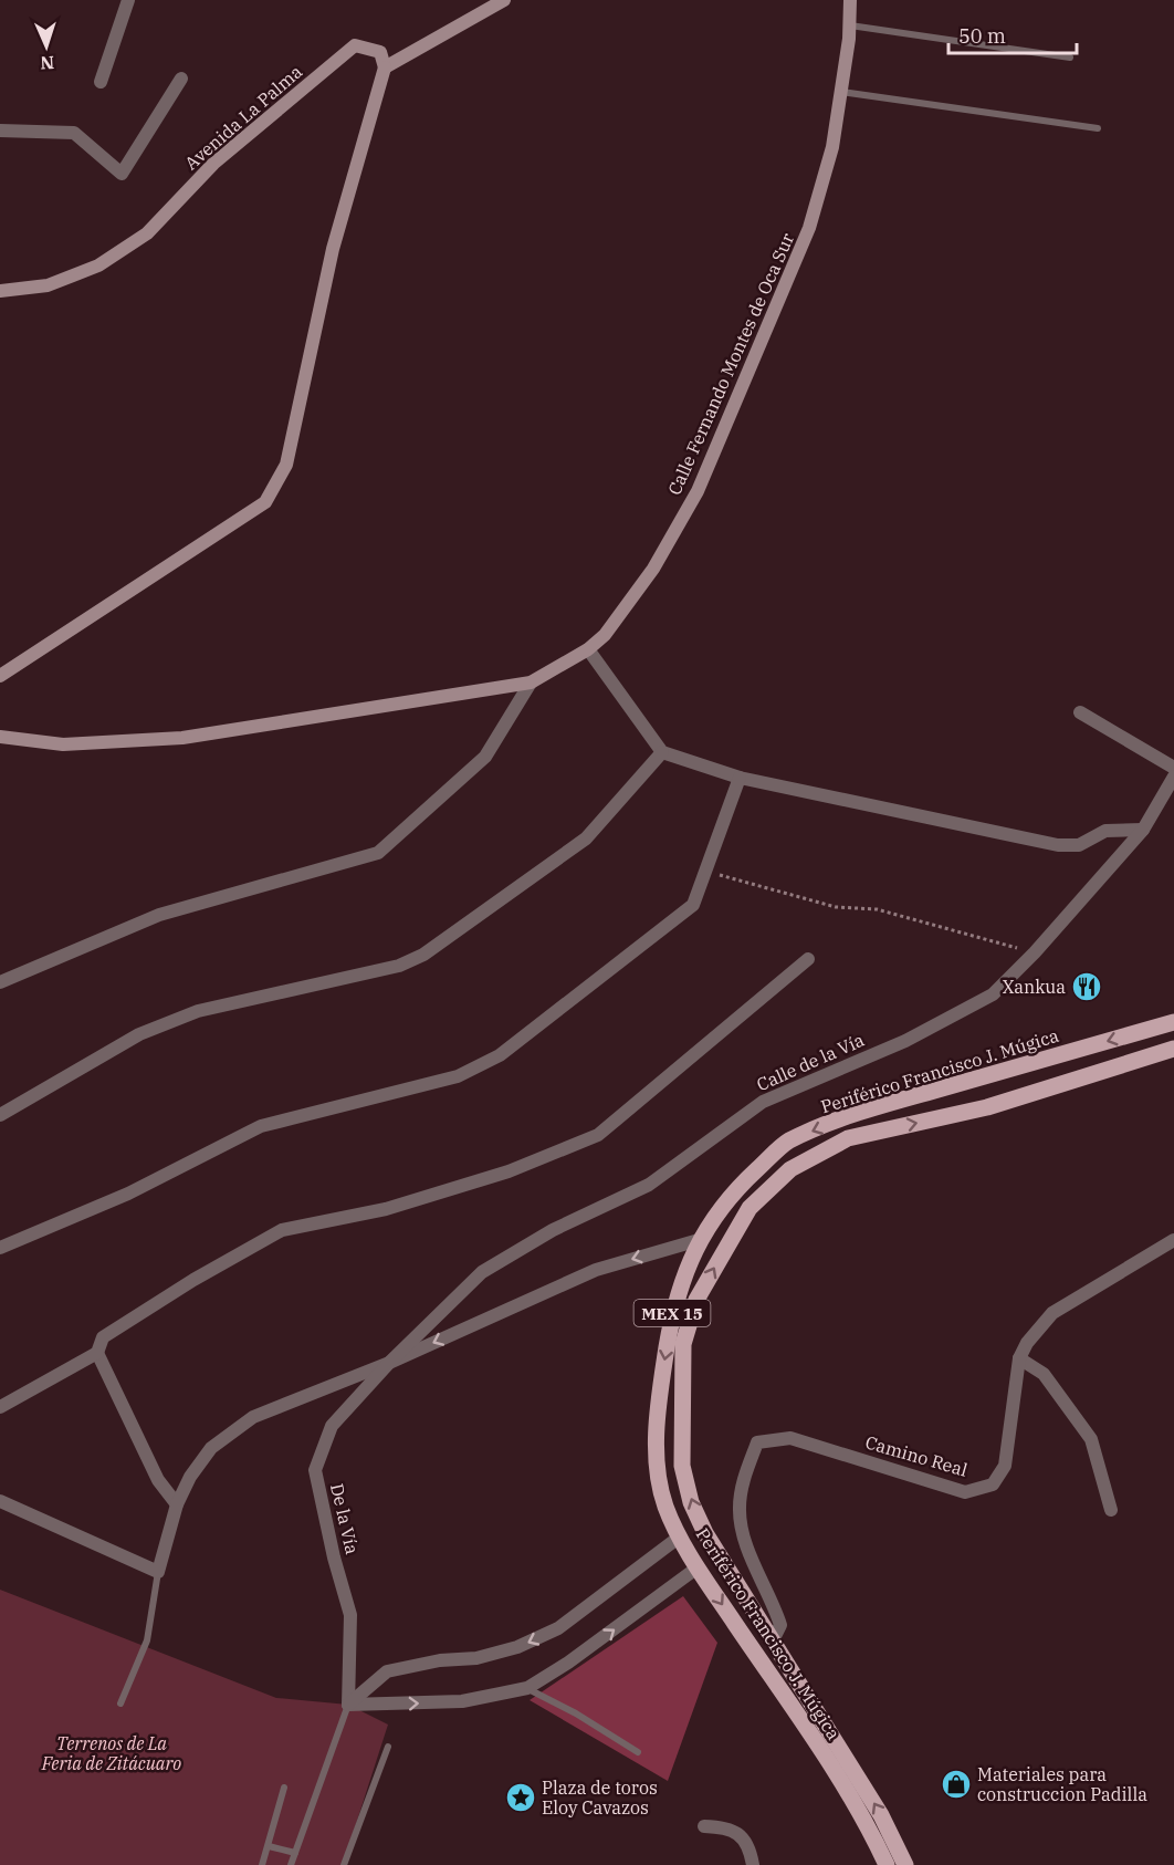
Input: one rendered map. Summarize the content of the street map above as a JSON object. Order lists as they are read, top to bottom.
{
  "streets": {
    "main road": ["Periférico Francisco J. Múgica", "MEX 15"],
    "street": [
      "Avenida La Palma",
      "Calle Fernando Montes de Oca Sur",
      "Calle de la Vía",
      "Camino Real",
      "De la Vía"
    ]
  },
  "crossings": [
    ["Calle de la Vía", "De la Vía"],
    ["Periférico Francisco J. Múgica", "Camino Real"]
  ],
  "parks": ["Terrenos de La Feria de Zitácuaro"],
  "places": {
    "restaurant": ["Xankua"],
    "shop": ["Materiales para construccion Padilla"],
    "place": ["Plaza de toros Eloy Cavazos"]
  },
  "scale_bar": "50 m",
  "north": "bottom"
}
